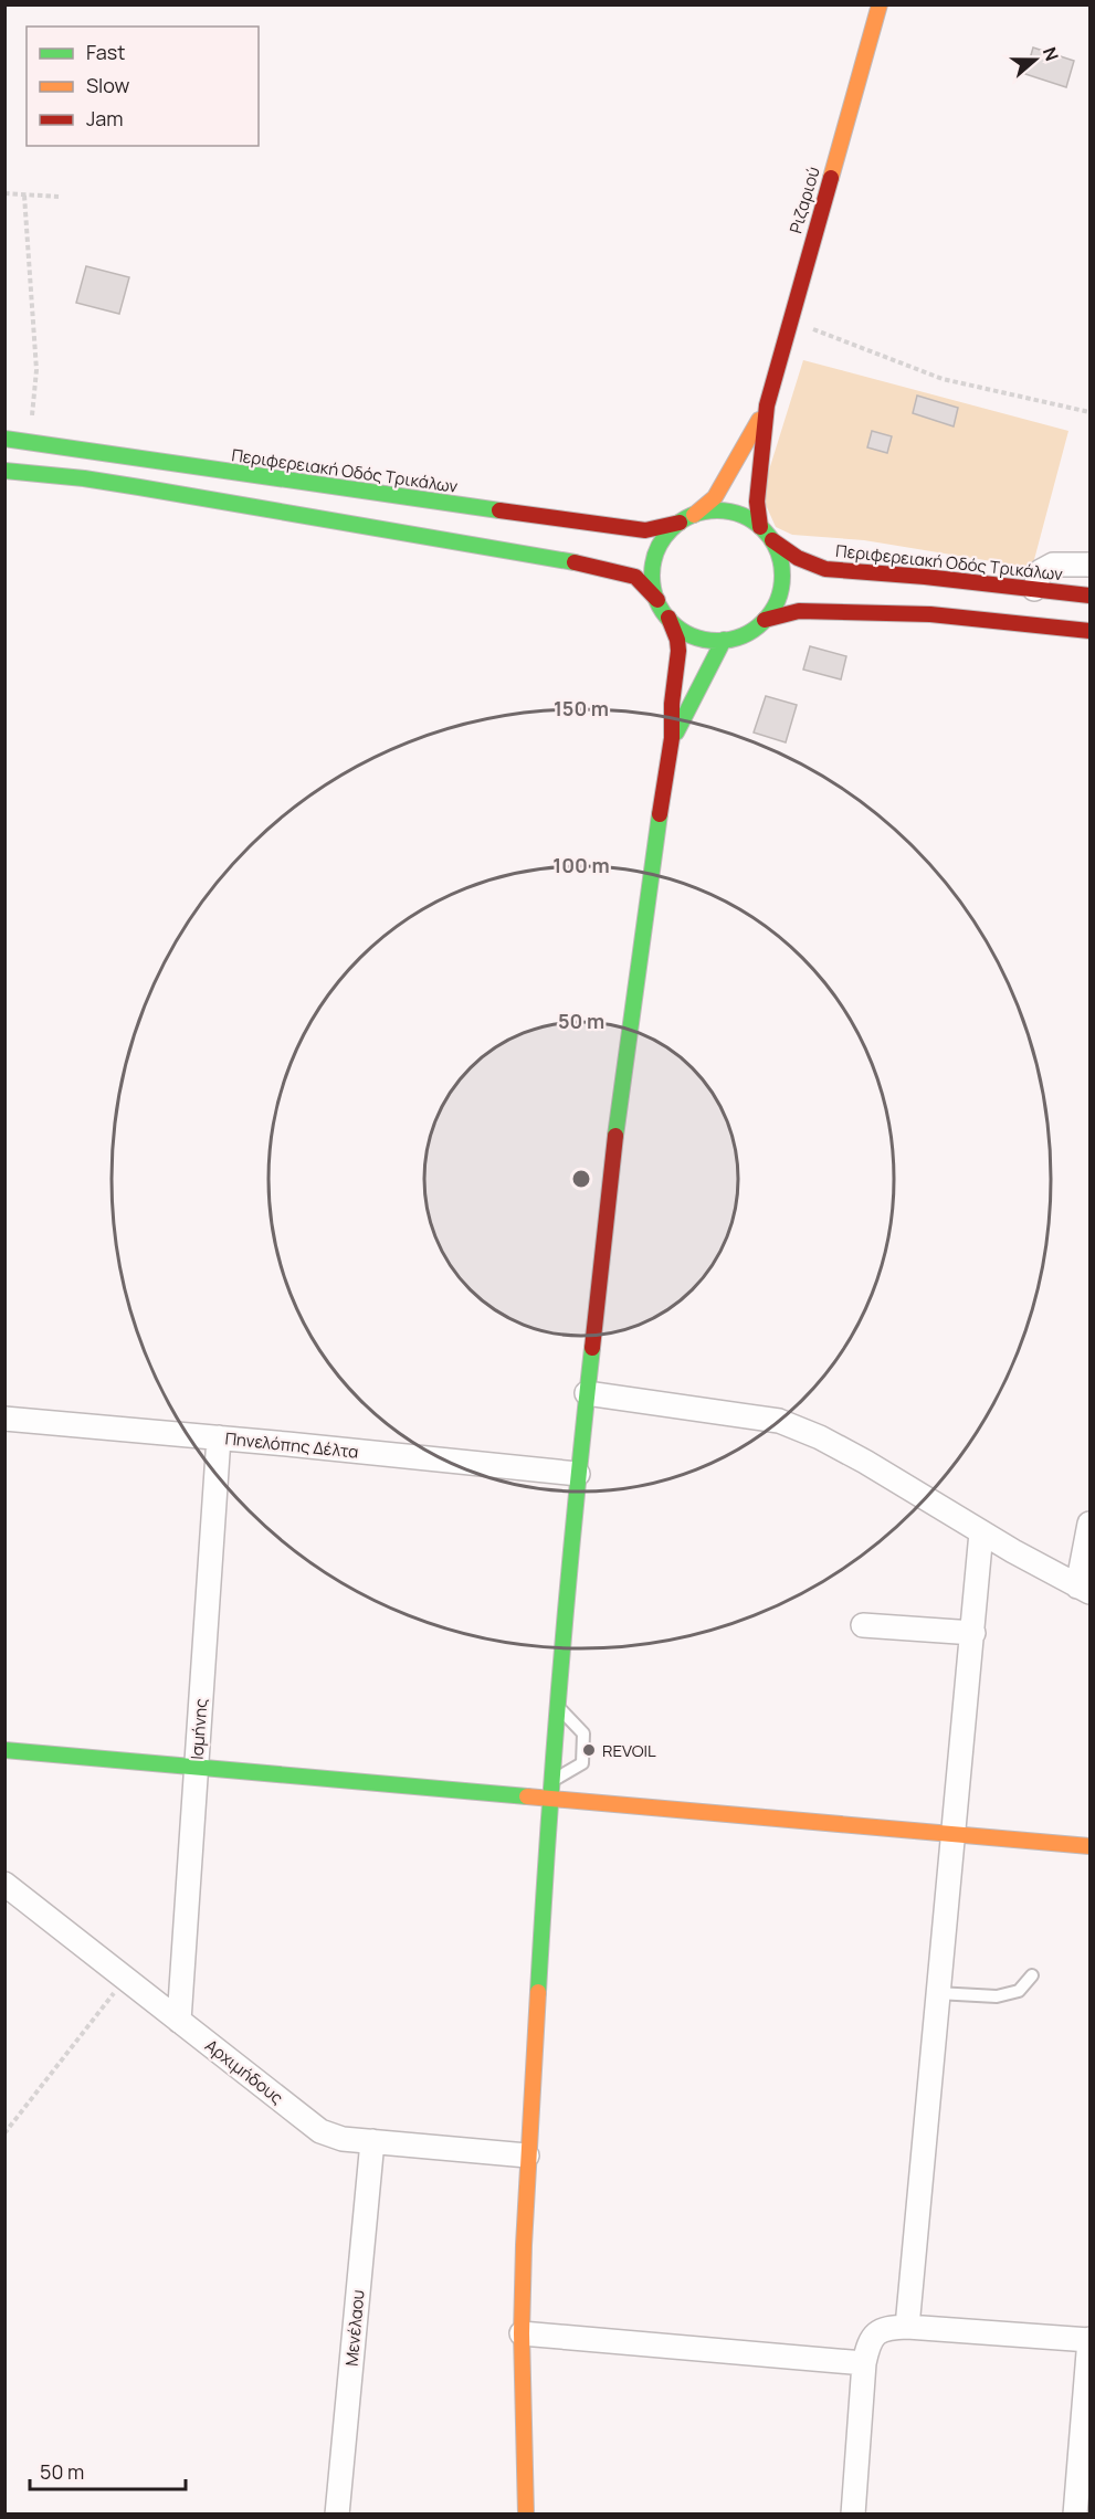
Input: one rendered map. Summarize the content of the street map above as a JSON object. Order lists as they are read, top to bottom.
{
  "streets": {
    "street": [
      "Ριζαριού",
      "Περιφερειακή Οδός Τρικάλων",
      "Πηνελόπης Δέλτα",
      "Ισμήνης",
      "Αρχιμήδους",
      "Μενέλαου"
    ]
  },
  "crossings": [
    ["Ριζαριού", "Περιφερειακή Οδός Τρικάλων"],
    ["Πηνελόπης Δέλτα", "Ισμήνης"],
    ["Ισμήνης", "Αρχιμήδους"],
    ["Αρχιμήδους", "Μενέλαου"]
  ],
  "places": ["REVOIL"],
  "legend": ["Fast", "Slow", "Jam"],
  "scale_bar": "50 m",
  "north": "right",
  "rings": ["150 m", "100 m", "50 m"]
}
